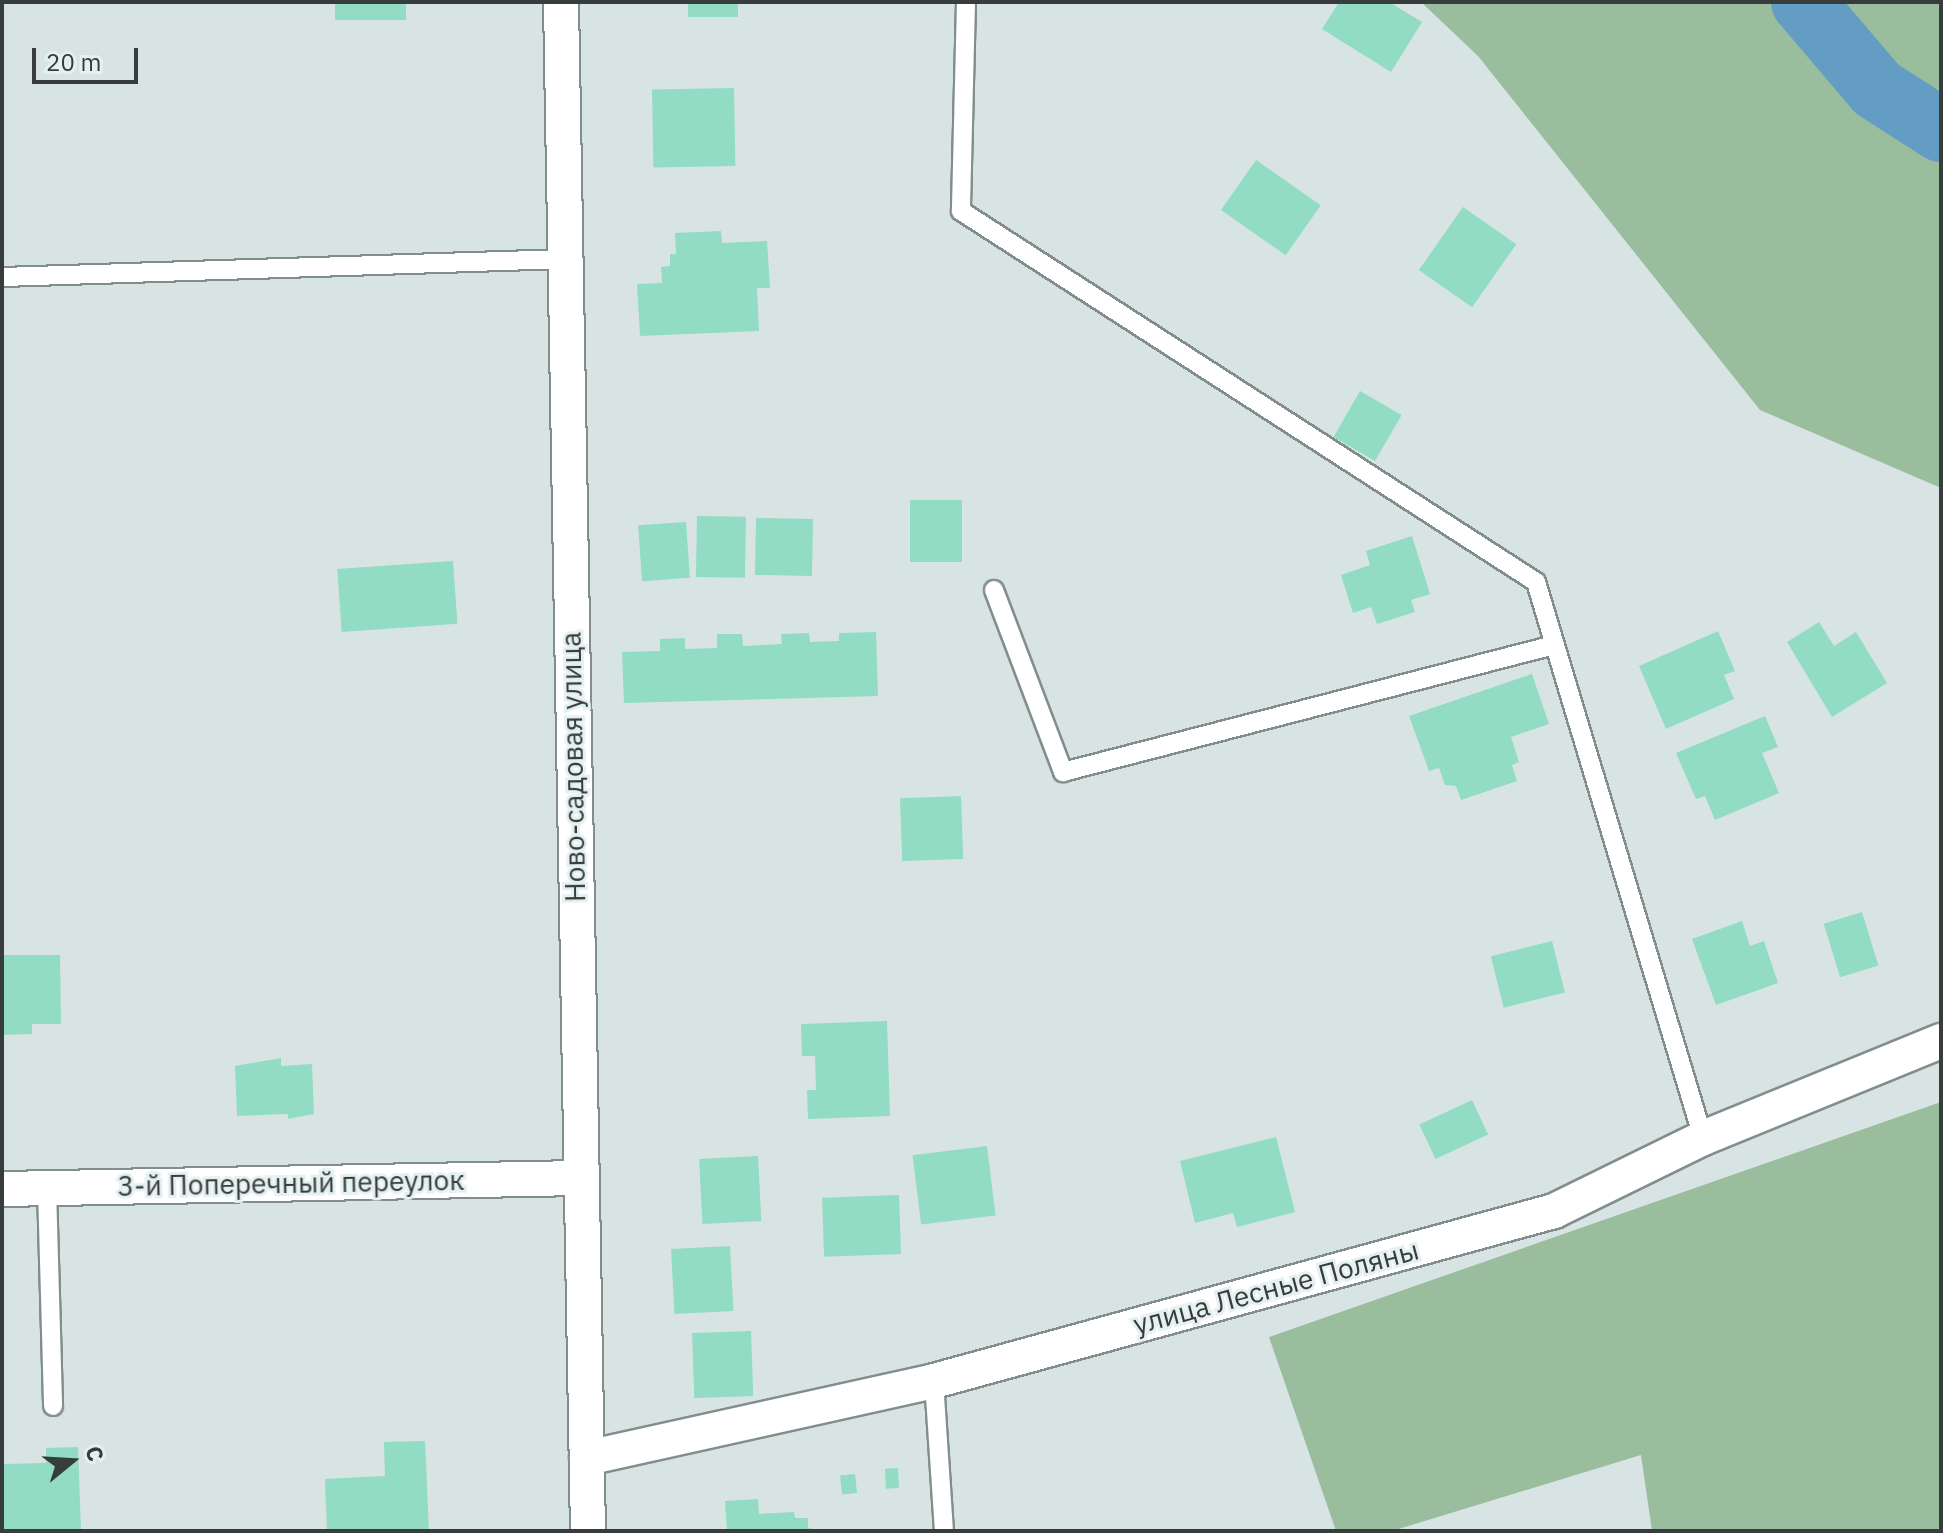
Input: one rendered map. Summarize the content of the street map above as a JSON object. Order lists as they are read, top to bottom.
{
  "streets": {
    "street": ["Ново-садовая улица", "3-й Поперечный переулок", "улица Лесные Поляны"]
  },
  "crossings": [
    ["Ново-садовая улица", "3-й Поперечный переулок"],
    ["Ново-садовая улица", "улица Лесные Поляны"]
  ],
  "scale_bar": "20 m",
  "north": "right"
}
